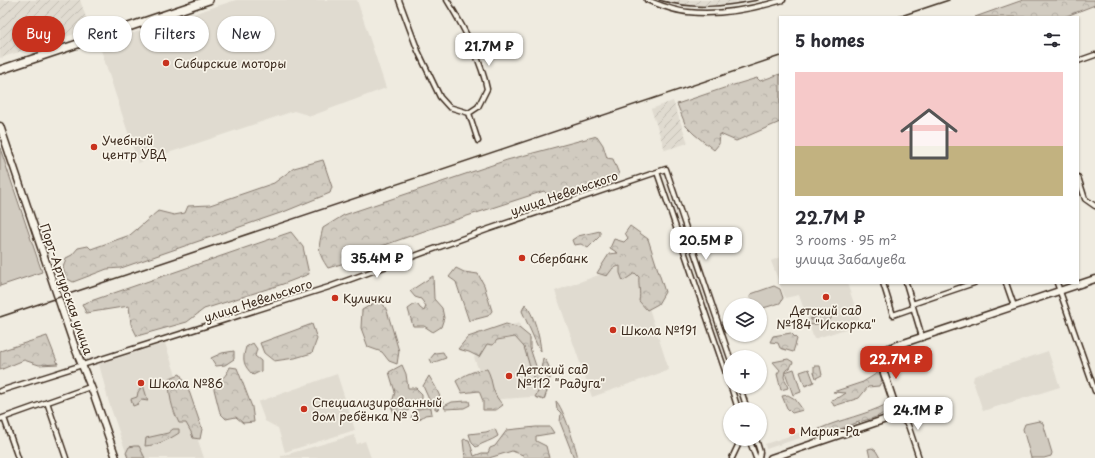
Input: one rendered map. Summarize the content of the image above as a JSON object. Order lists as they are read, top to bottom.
{
  "streets": {
    "street": ["улица Невельского", "Порт-Артурская улица"]
  },
  "crossings": [
    ["улица Невельского", "Порт-Артурская улица"]
  ],
  "places": [
    "Сибирские моторы",
    "Учебный центр УВД",
    "Сбербанк",
    "Детский сад №184 \"Искорка\"",
    "Кулички",
    "Школа №191",
    "Детский сад №112 \"Радуга\"",
    "Школа №86",
    "Специализированный дом ребёнка № 3",
    "Мария-Ра"
  ],
  "page": {
    "chip": [
      "Buy",
      "Rent",
      "Filters",
      "New"
    ],
    "heading": "5 homes",
    "price": [
      "21.7M ₽",
      "20.5M ₽",
      "35.4M ₽",
      "22.7M ₽",
      "24.1M ₽"
    ],
    "list": [
      {
        "name": "22.7M ₽",
        "note": "3 rooms · 95 m² · улица Забалуева"
      }
    ],
    "map_buttons": ["+", "−"]
  }
}
